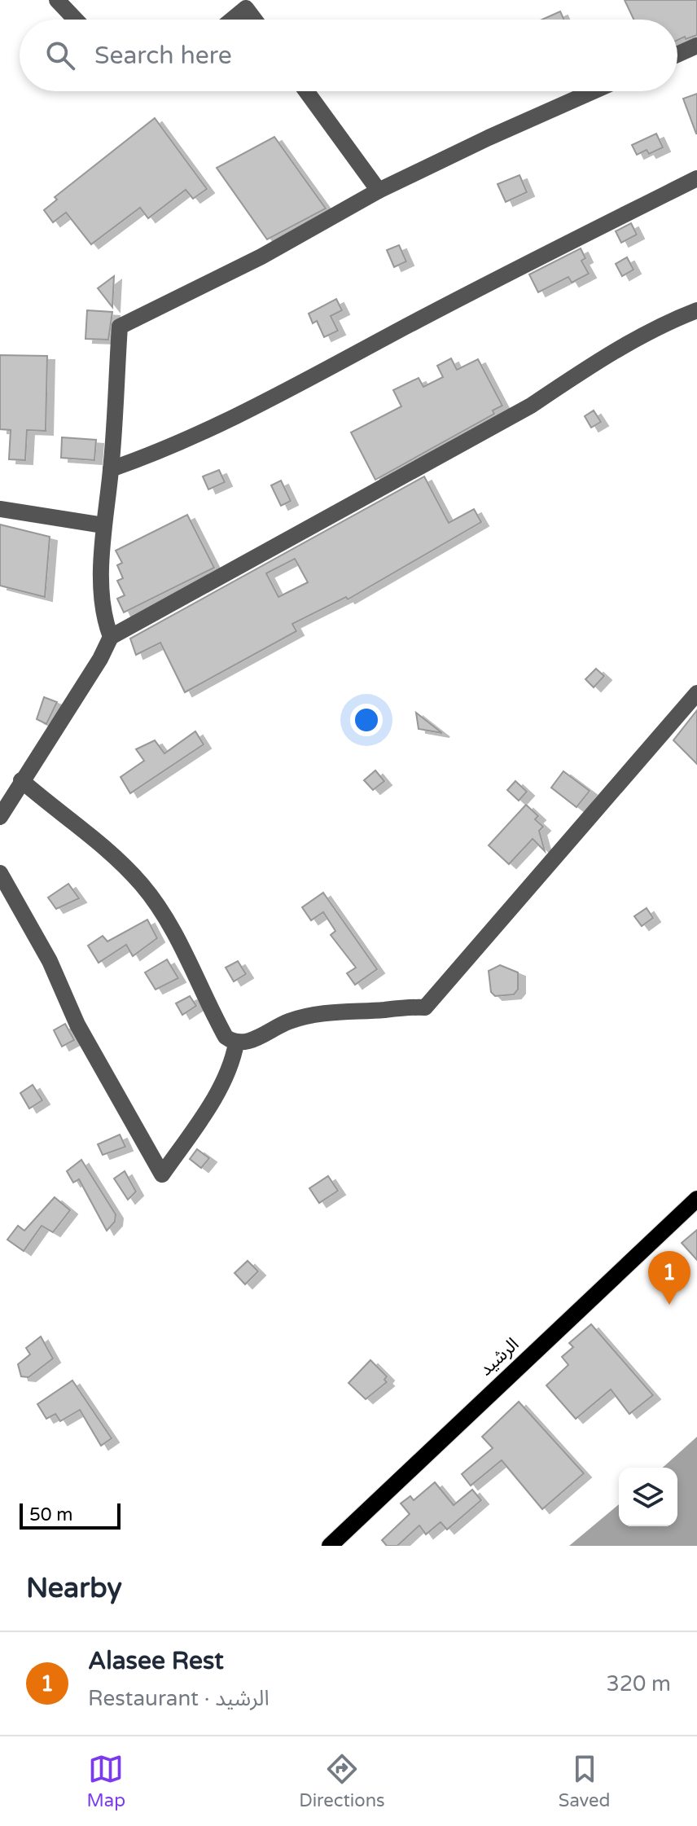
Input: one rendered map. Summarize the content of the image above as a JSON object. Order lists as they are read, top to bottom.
{
  "streets": {
    "main road": ["الرشيد"]
  },
  "scale_bar": "50 m",
  "page": {
    "search": "Search here",
    "pins": "1",
    "scale": "50 m",
    "heading": "Nearby",
    "list": [
      {
        "mark": "1",
        "name": "Alasee Rest",
        "note": "Restaurant · الرشيد",
        "value": "320 m"
      }
    ],
    "nav": ["Map", "Directions", "Saved"]
  }
}
